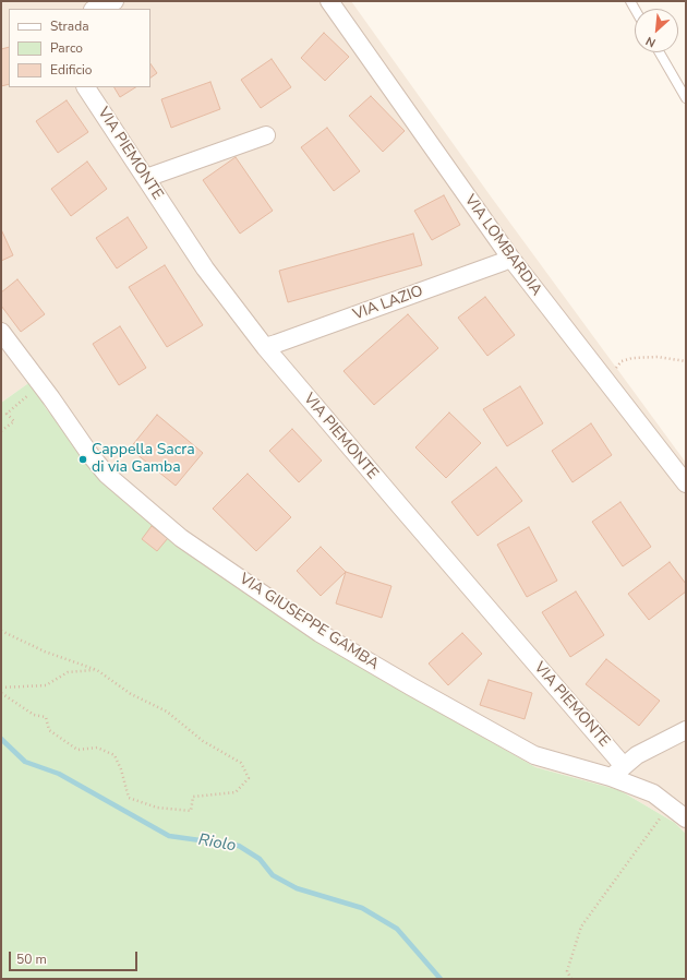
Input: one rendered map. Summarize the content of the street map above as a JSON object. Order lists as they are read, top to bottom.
{
  "streets": {
    "street": [
      "VIA PIEMONTE",
      "VIA LOMBARDIA",
      "VIA LAZIO",
      "VIA GIUSEPPE GAMBA"
    ]
  },
  "crossings": [
    ["VIA PIEMONTE", "VIA LAZIO"],
    ["VIA PIEMONTE", "VIA GIUSEPPE GAMBA"],
    ["VIA LOMBARDIA", "VIA LAZIO"]
  ],
  "water": ["Riolo"],
  "places": ["Cappella Sacra di via Gamba"],
  "legend": ["Strada", "Parco", "Edificio"],
  "scale_bar": "50 m",
  "north": "bottom left"
}
